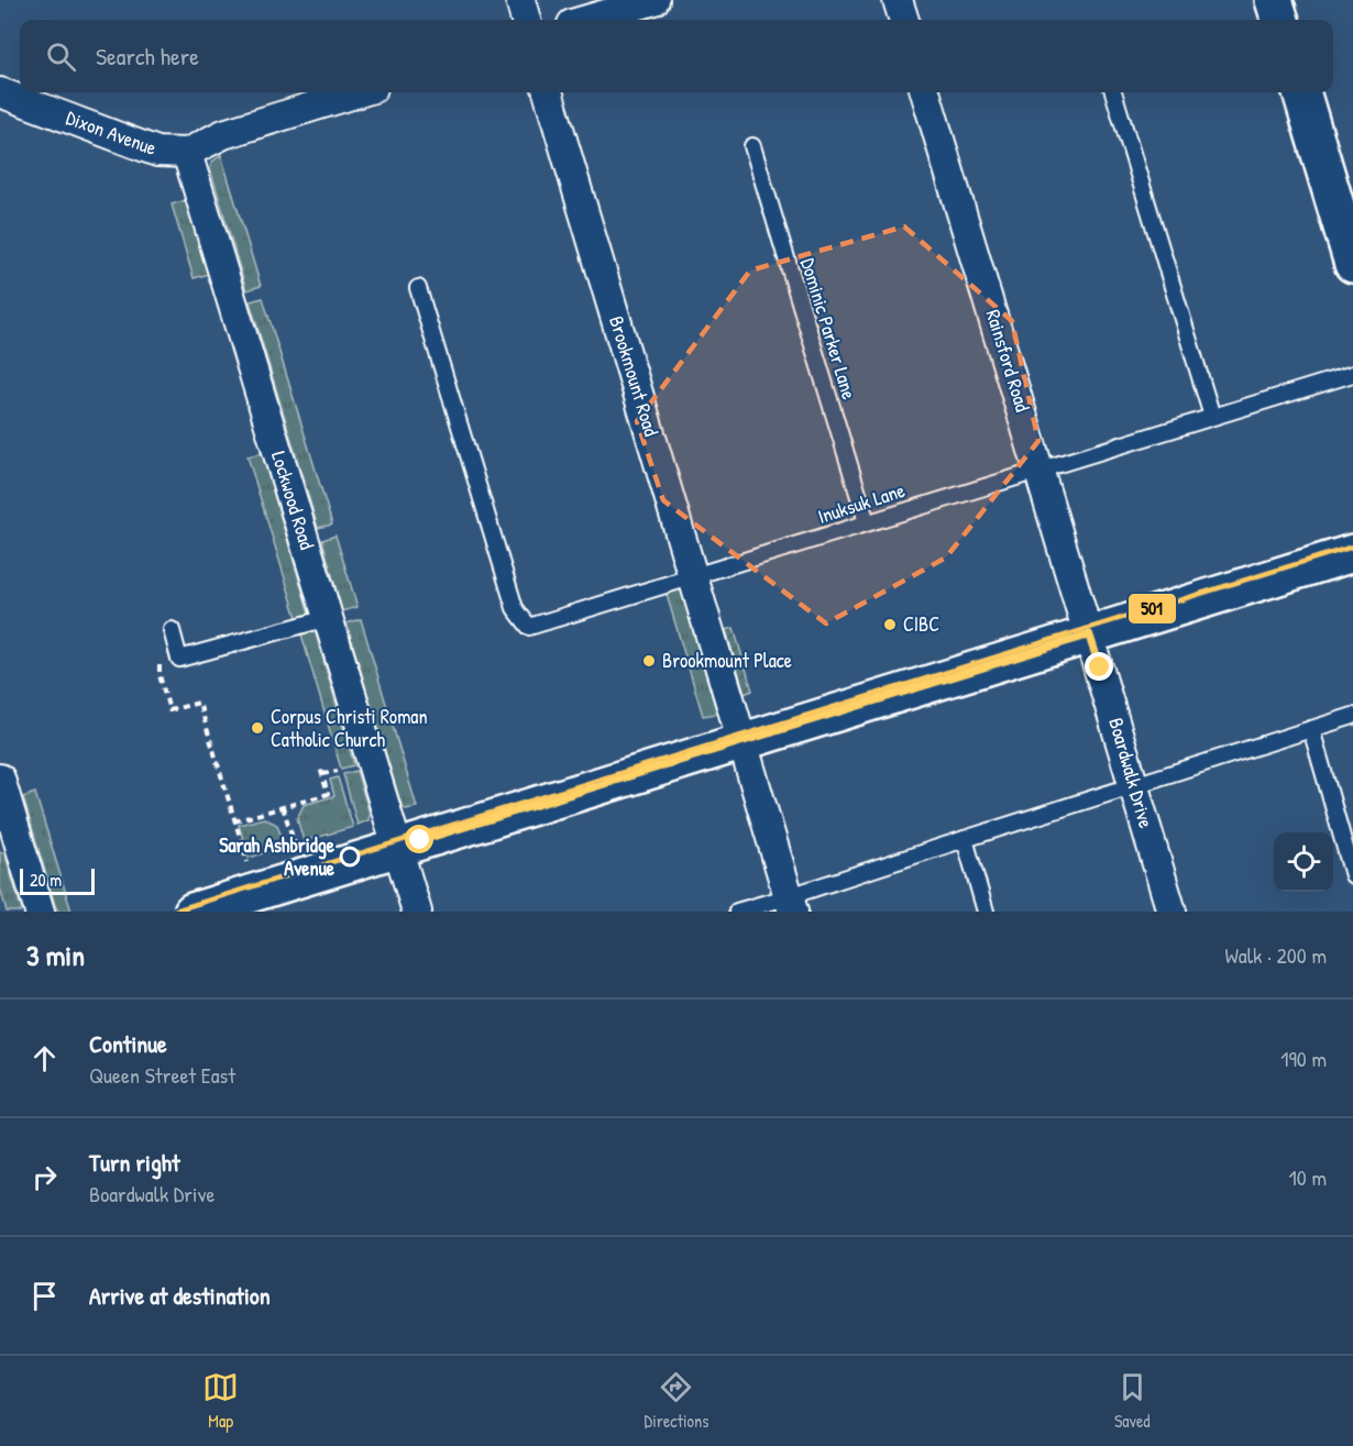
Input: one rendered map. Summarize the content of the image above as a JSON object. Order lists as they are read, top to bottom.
{
  "streets": {
    "street": [
      "Dixon Avenue",
      "Rainsford Road",
      "Brookmount Road",
      "Lockwood Road",
      "Boardwalk Drive"
    ],
    "lane": ["Dominic Parker Lane", "Inuksuk Lane"]
  },
  "crossings": [
    ["Dixon Avenue", "Lockwood Road"],
    ["Dominic Parker Lane", "Inuksuk Lane"],
    ["Rainsford Road", "Inuksuk Lane"],
    ["Rainsford Road", "Boardwalk Drive"],
    ["Brookmount Road", "Inuksuk Lane"]
  ],
  "places": [
    "CIBC",
    "Brookmount Place",
    "Corpus Christi Roman Catholic Church",
    "Sarah Ashbridge Avenue"
  ],
  "lines": ["transit line 501"],
  "scale_bar": "20 m",
  "page": {
    "search": "Search here",
    "scale": "20 m",
    "heading": ["3 min", "Walk · 200 m"],
    "list": [
      ["Continue", "Queen Street East", "190 m"],
      ["Turn right", "Boardwalk Drive", "10 m"],
      "Arrive at destination"
    ],
    "nav": ["Map", "Directions", "Saved"]
  }
}
